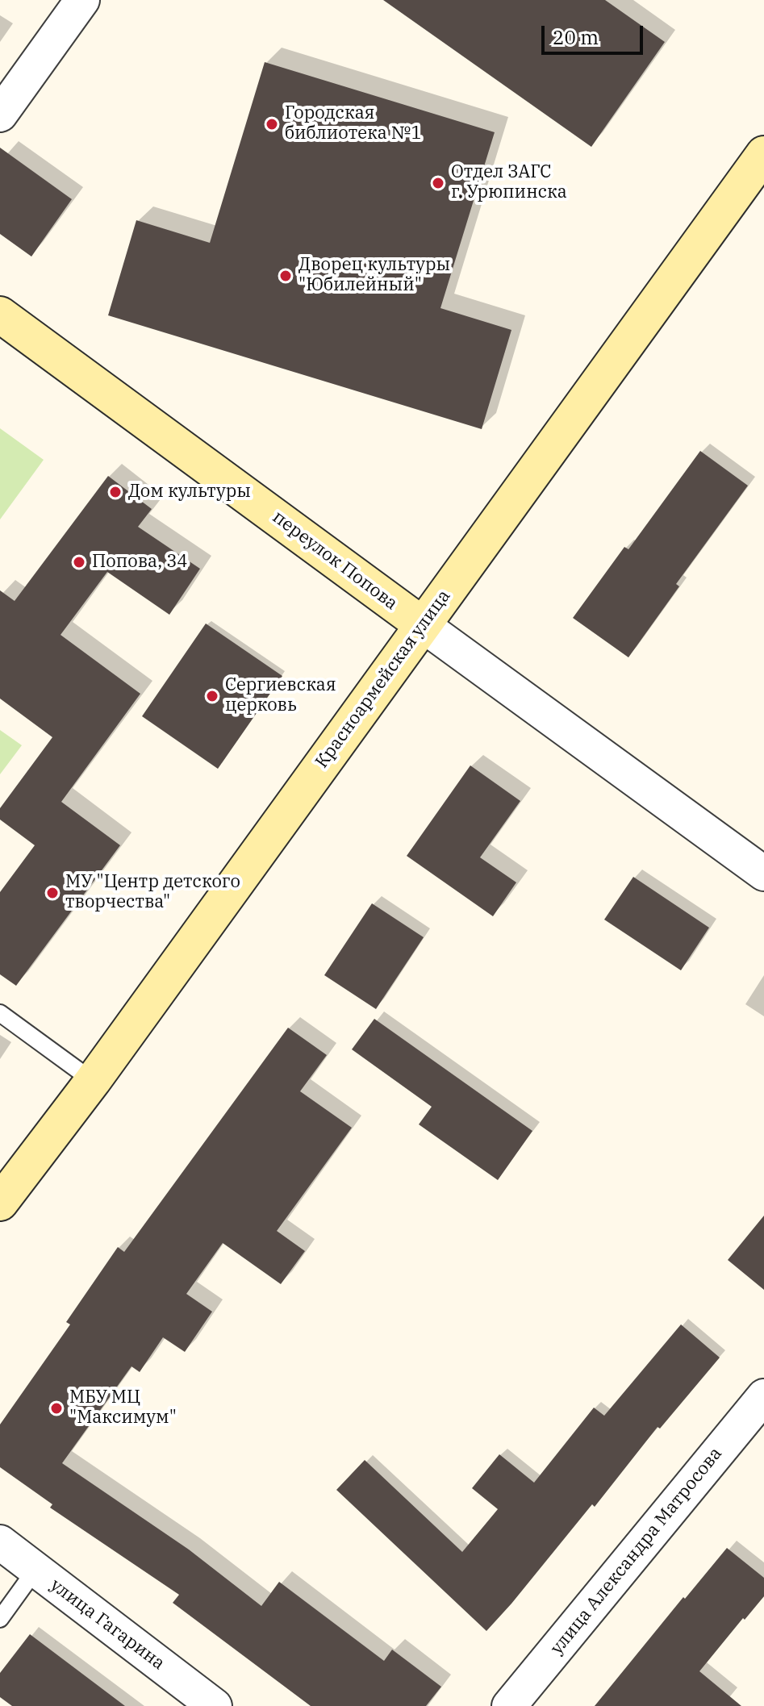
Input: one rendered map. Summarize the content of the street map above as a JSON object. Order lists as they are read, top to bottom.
{
  "streets": {
    "main road": ["переулок Попова", "Красноармейская улица"],
    "street": ["улица Александра Матросова", "улица Гагарина"]
  },
  "crossings": [
    ["переулок Попова", "Красноармейская улица"]
  ],
  "places": [
    "Городская библиотека №1",
    "Отдел ЗАГС г. Урюпинска",
    "Дворец культуры \"Юбилейный\"",
    "Дом культуры",
    "Попова, 34",
    "Сергиевская церковь",
    "МУ \"Центр детского творчества\"",
    "МБУ МЦ \"Максимум\""
  ],
  "scale_bar": "20 m"
}
